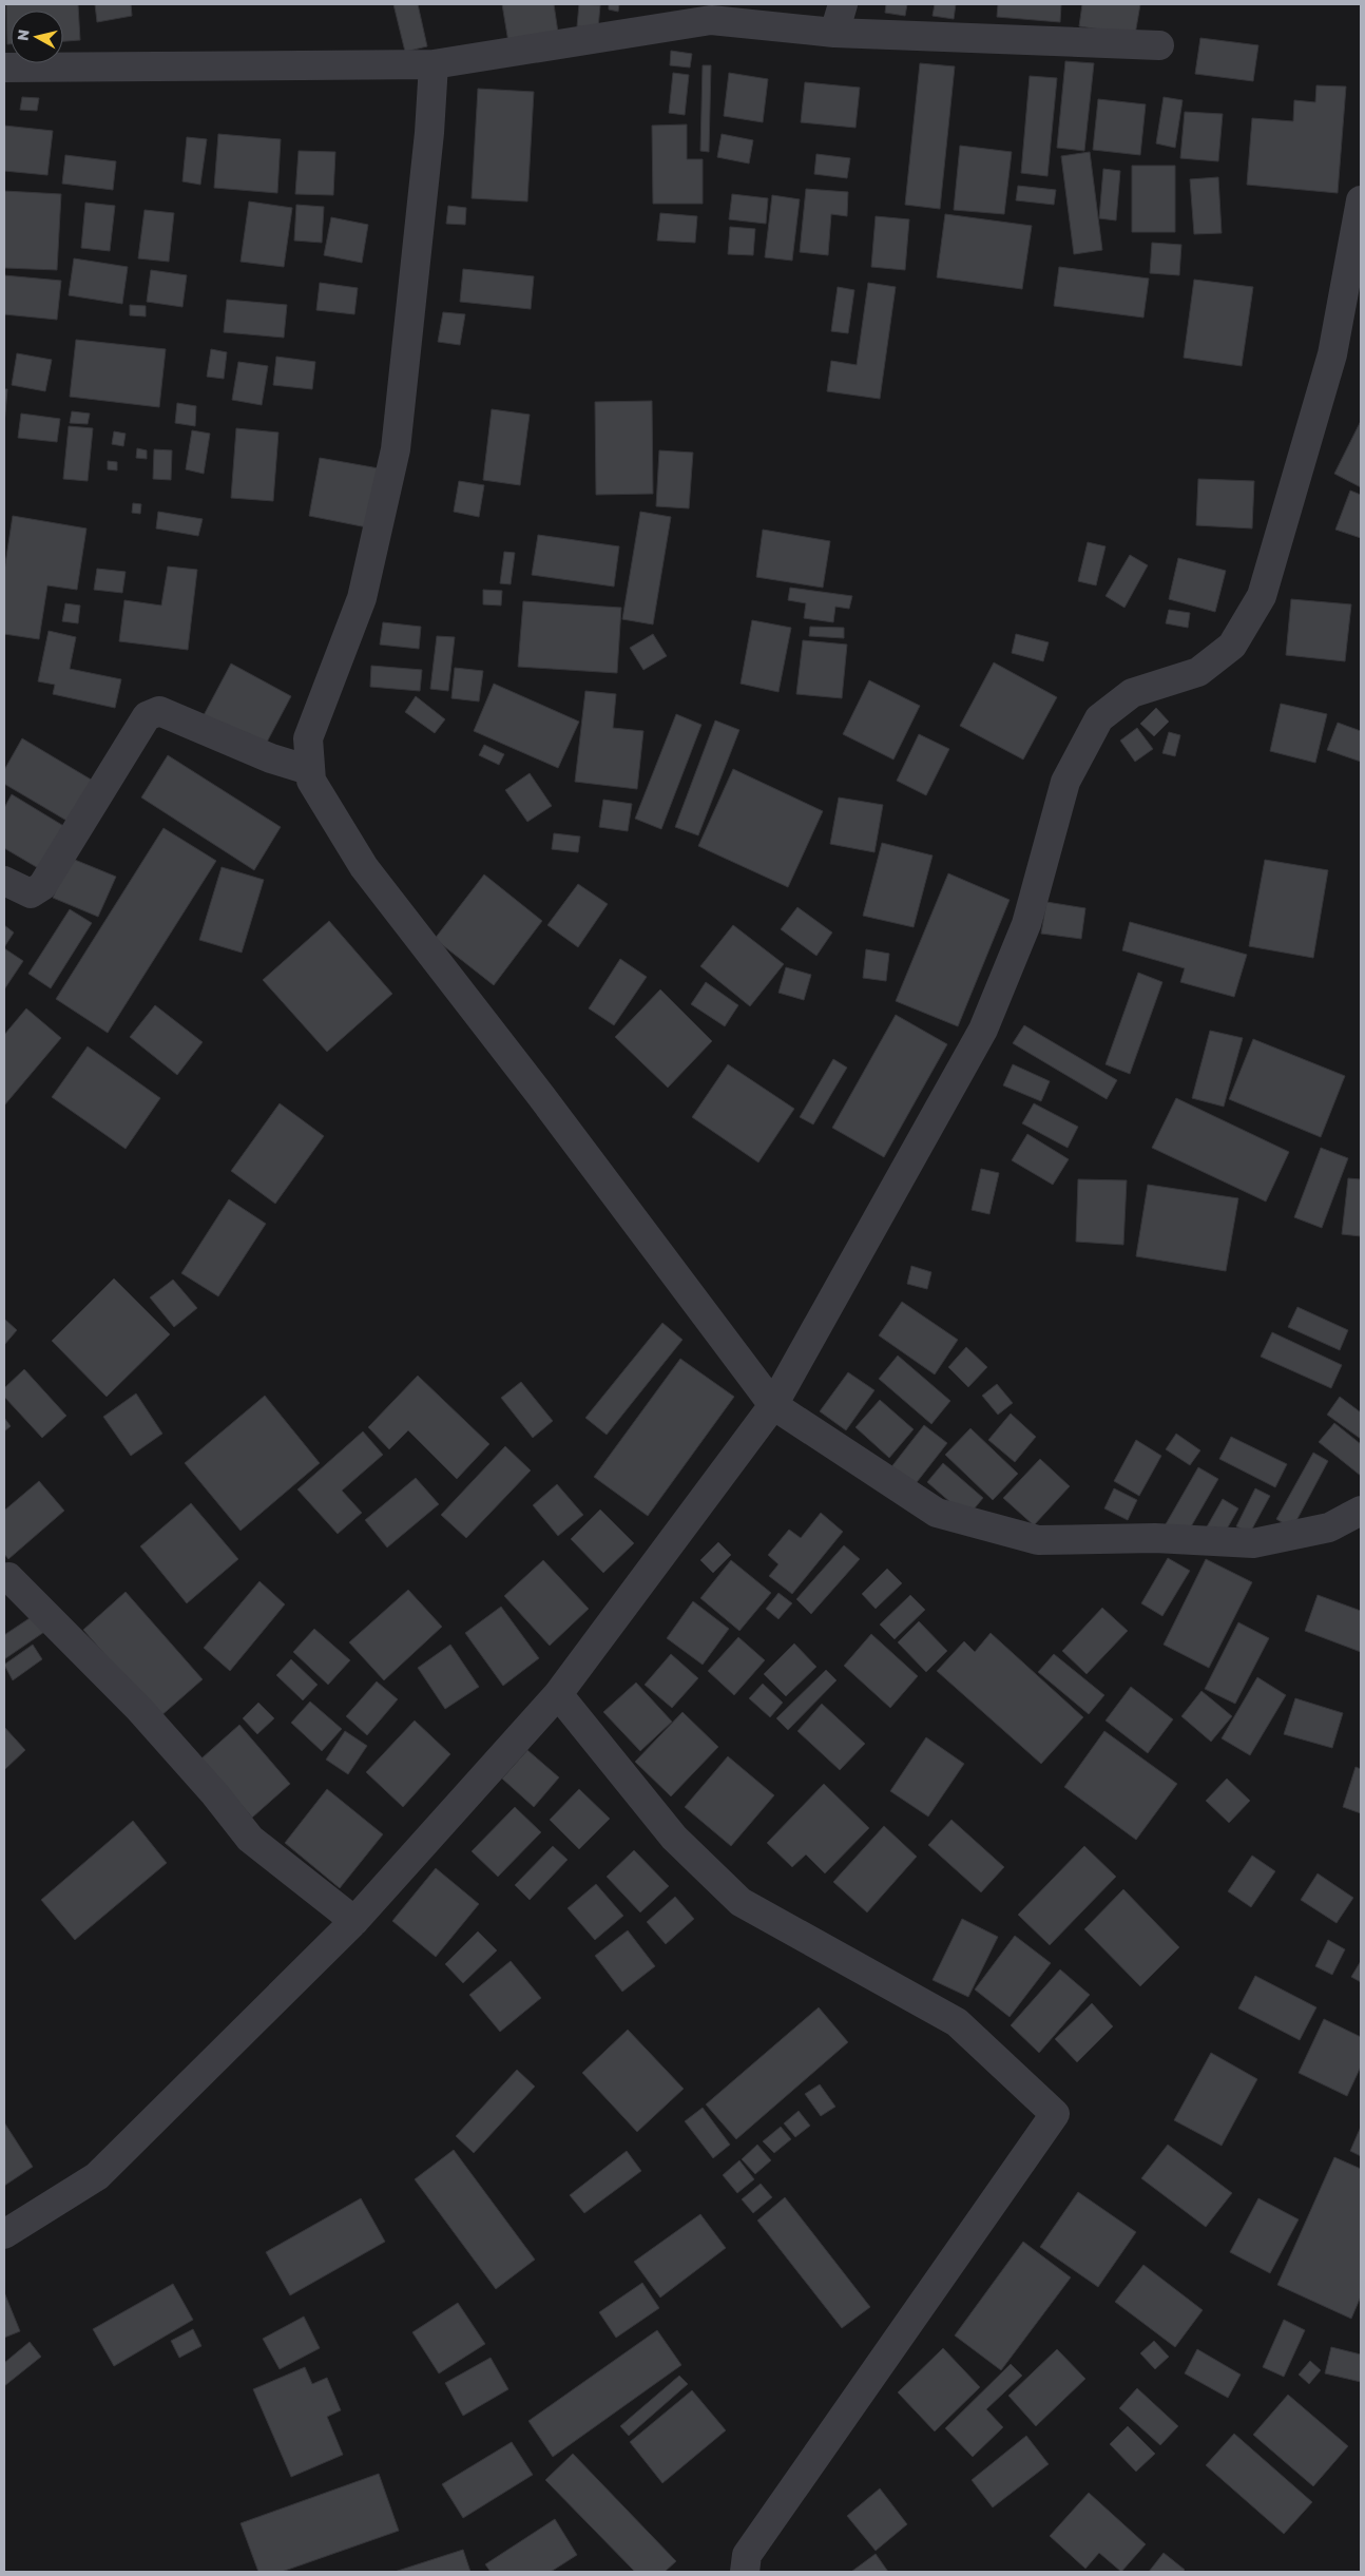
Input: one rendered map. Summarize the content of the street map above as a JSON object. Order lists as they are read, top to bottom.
{
  "north": "left"
}
